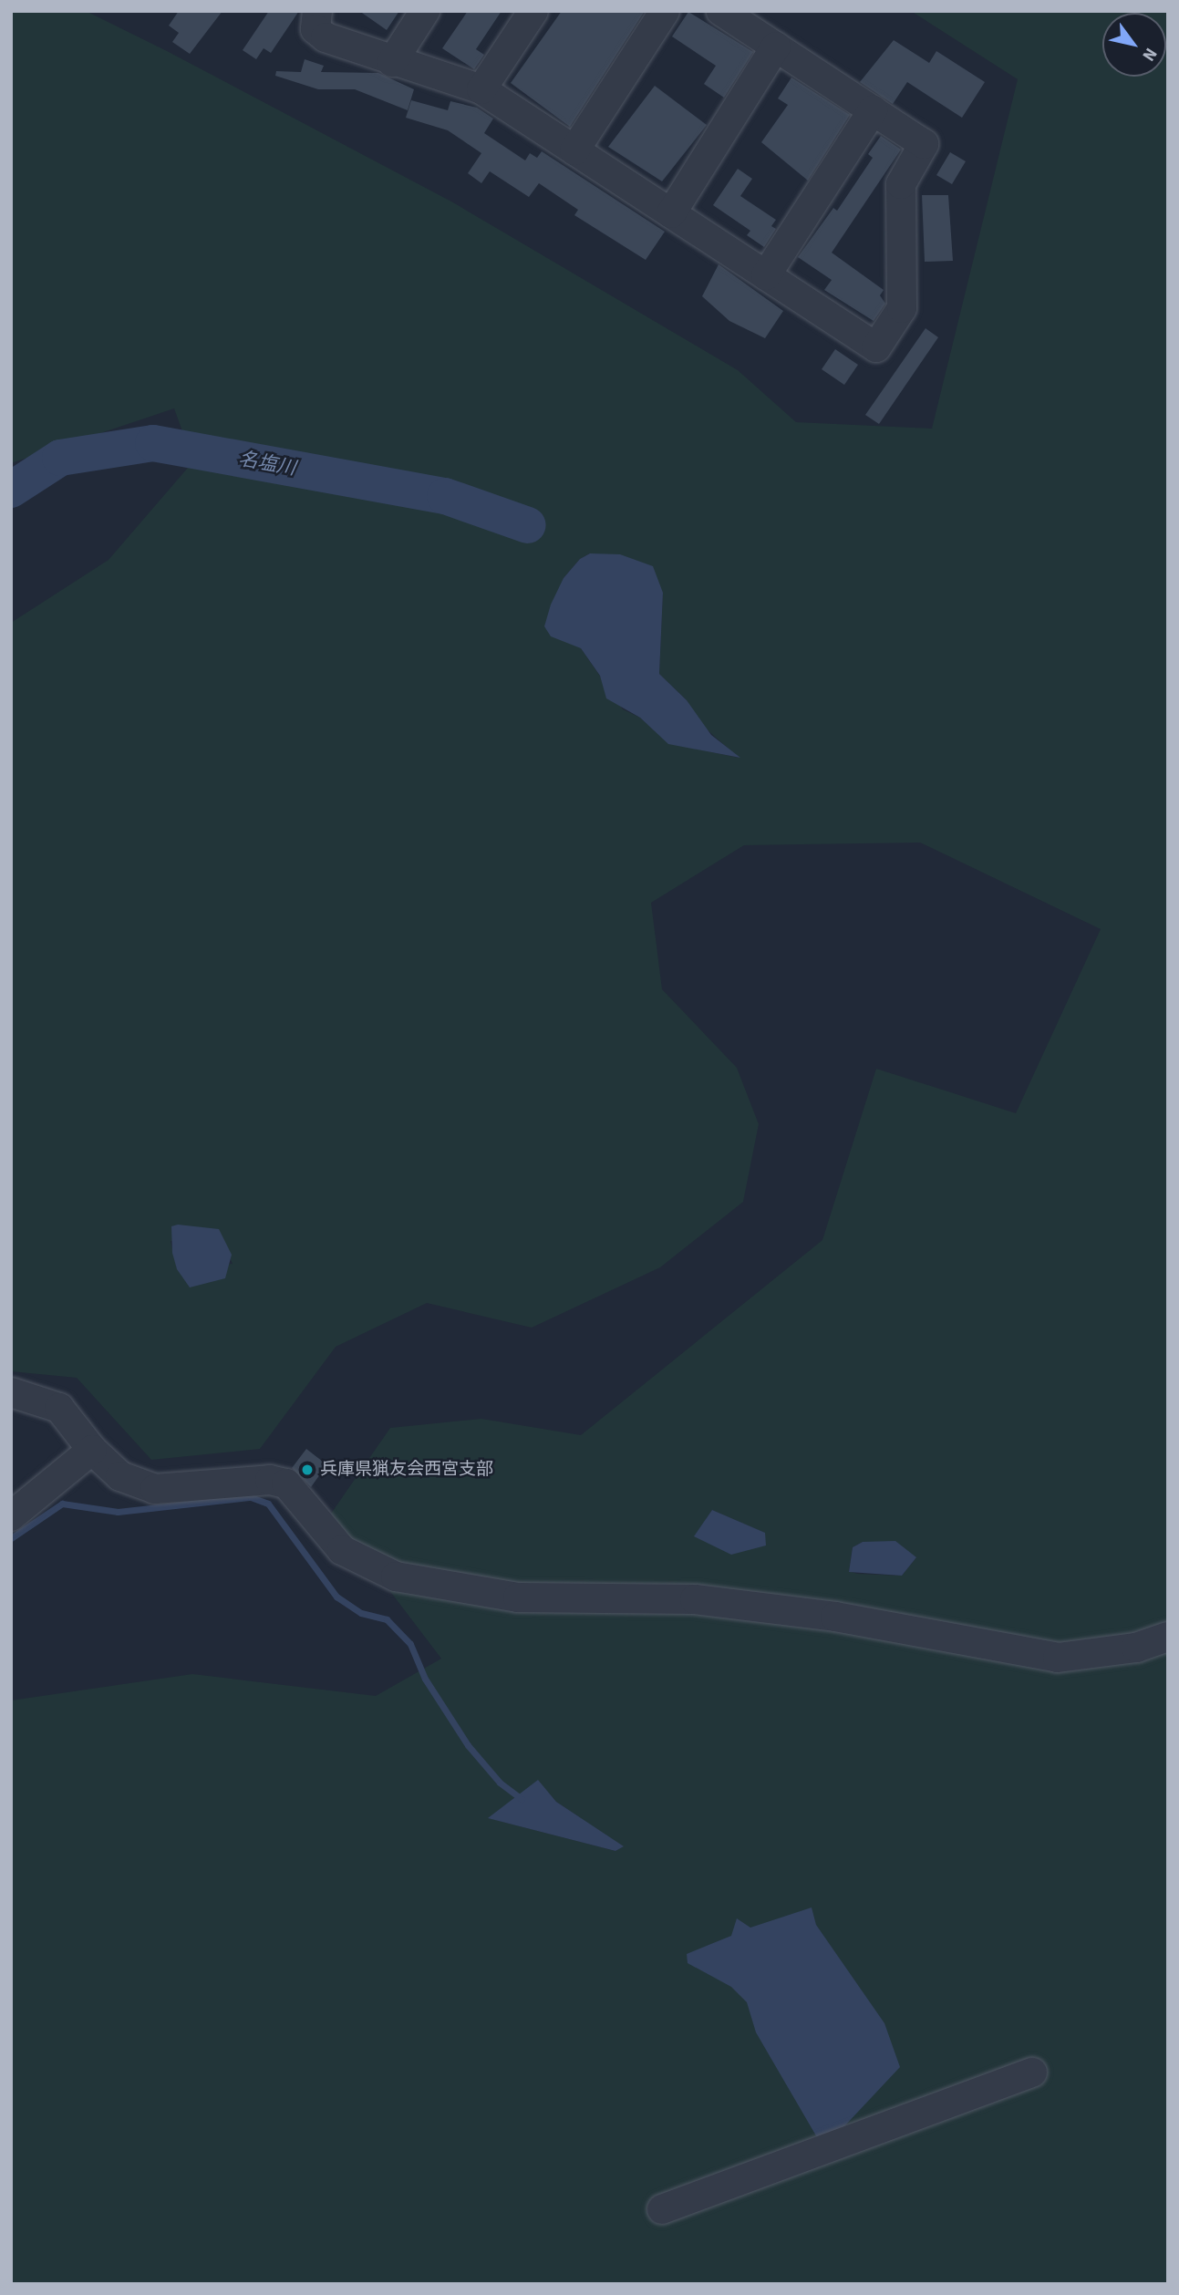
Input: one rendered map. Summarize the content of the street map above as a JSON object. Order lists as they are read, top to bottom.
{
  "water": ["名塩川"],
  "places": ["兵庫県猟友会西宮支部"],
  "north": "bottom right"
}
